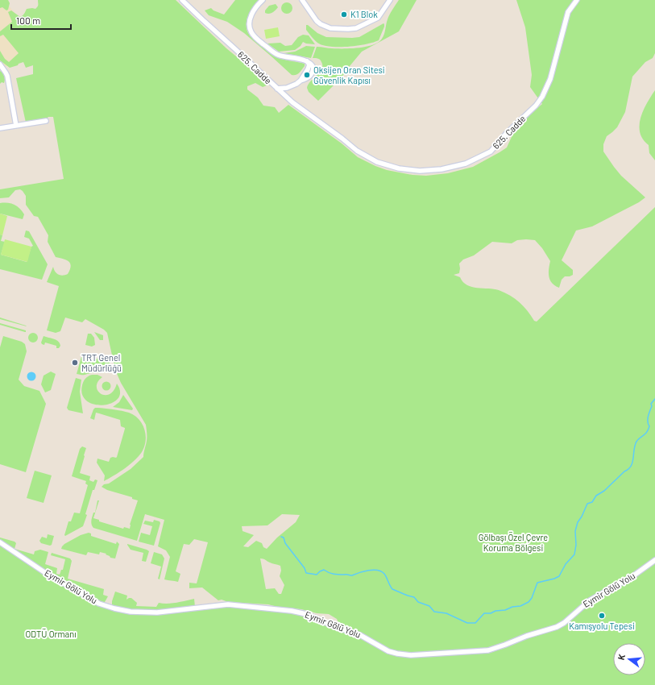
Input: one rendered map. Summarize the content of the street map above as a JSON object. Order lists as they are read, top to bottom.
{
  "streets": {
    "street": ["625. Cadde", "Eymir Gölü Yolu"]
  },
  "parks": ["Gölbaşı Özel Çevre Koruma Bölgesi", "ODTÜ Ormanı"],
  "places": [
    "K1 Blok",
    "Oksijen Oran Sitesi Güvenlik Kapısı",
    "TRT Genel Müdürlüğü",
    "Kamışyolu Tepesi"
  ],
  "scale_bar": "100 m",
  "north": "left"
}
